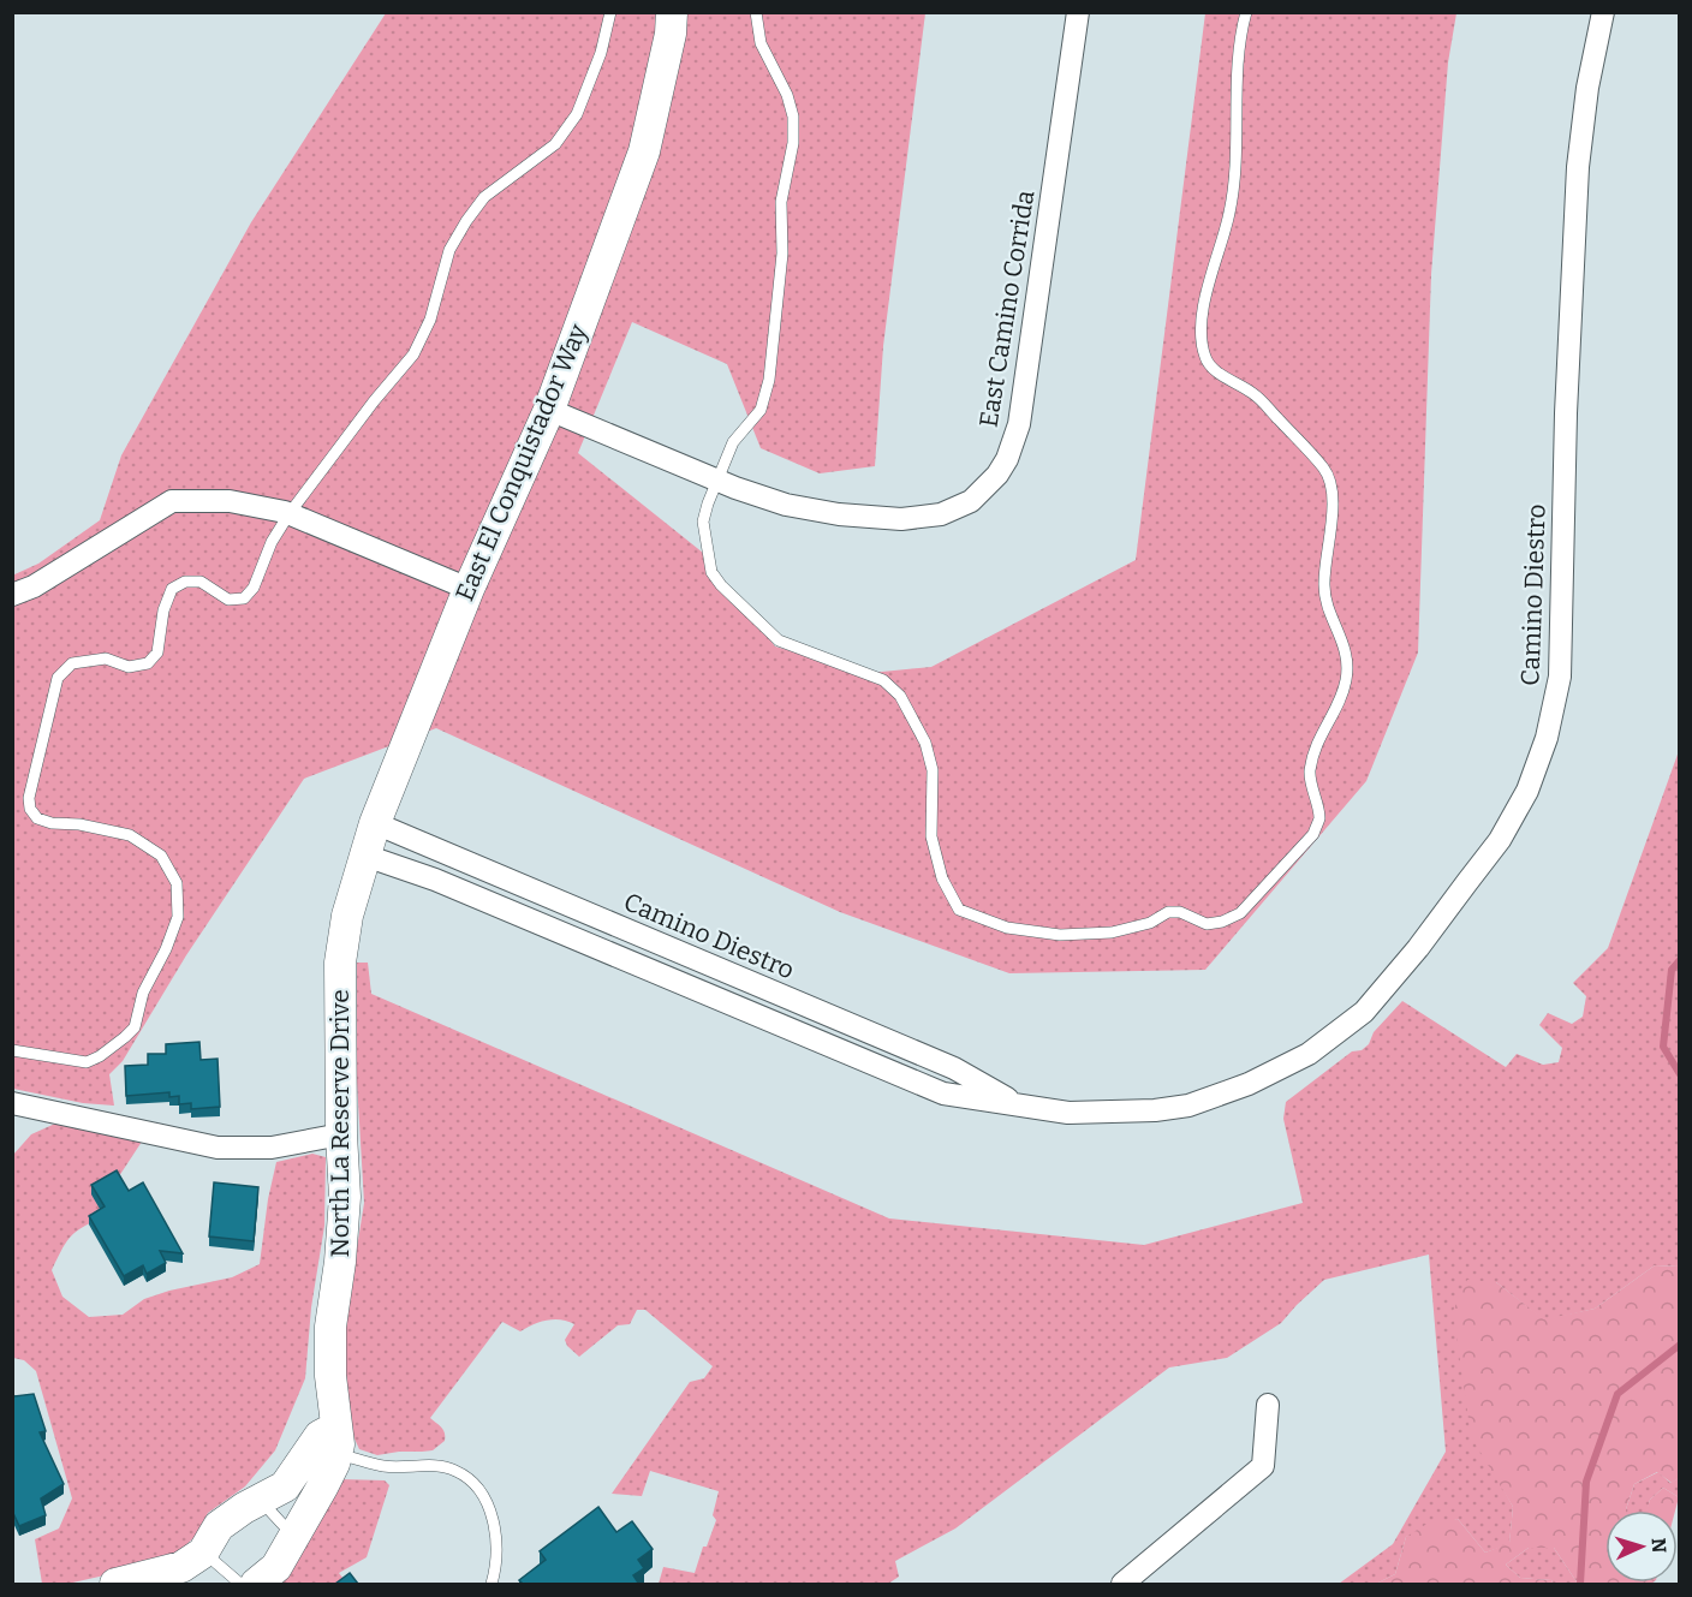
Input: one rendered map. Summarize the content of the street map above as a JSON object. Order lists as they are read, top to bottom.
{
  "streets": {
    "street": [
      "East Camino Corrida",
      "East El Conquistador Way",
      "Camino Diestro",
      "North La Reserve Drive"
    ]
  },
  "crossings": [
    ["East Camino Corrida", "East El Conquistador Way"],
    ["East El Conquistador Way", "Camino Diestro"],
    ["East El Conquistador Way", "North La Reserve Drive"],
    ["Camino Diestro", "North La Reserve Drive"]
  ],
  "north": "right"
}
